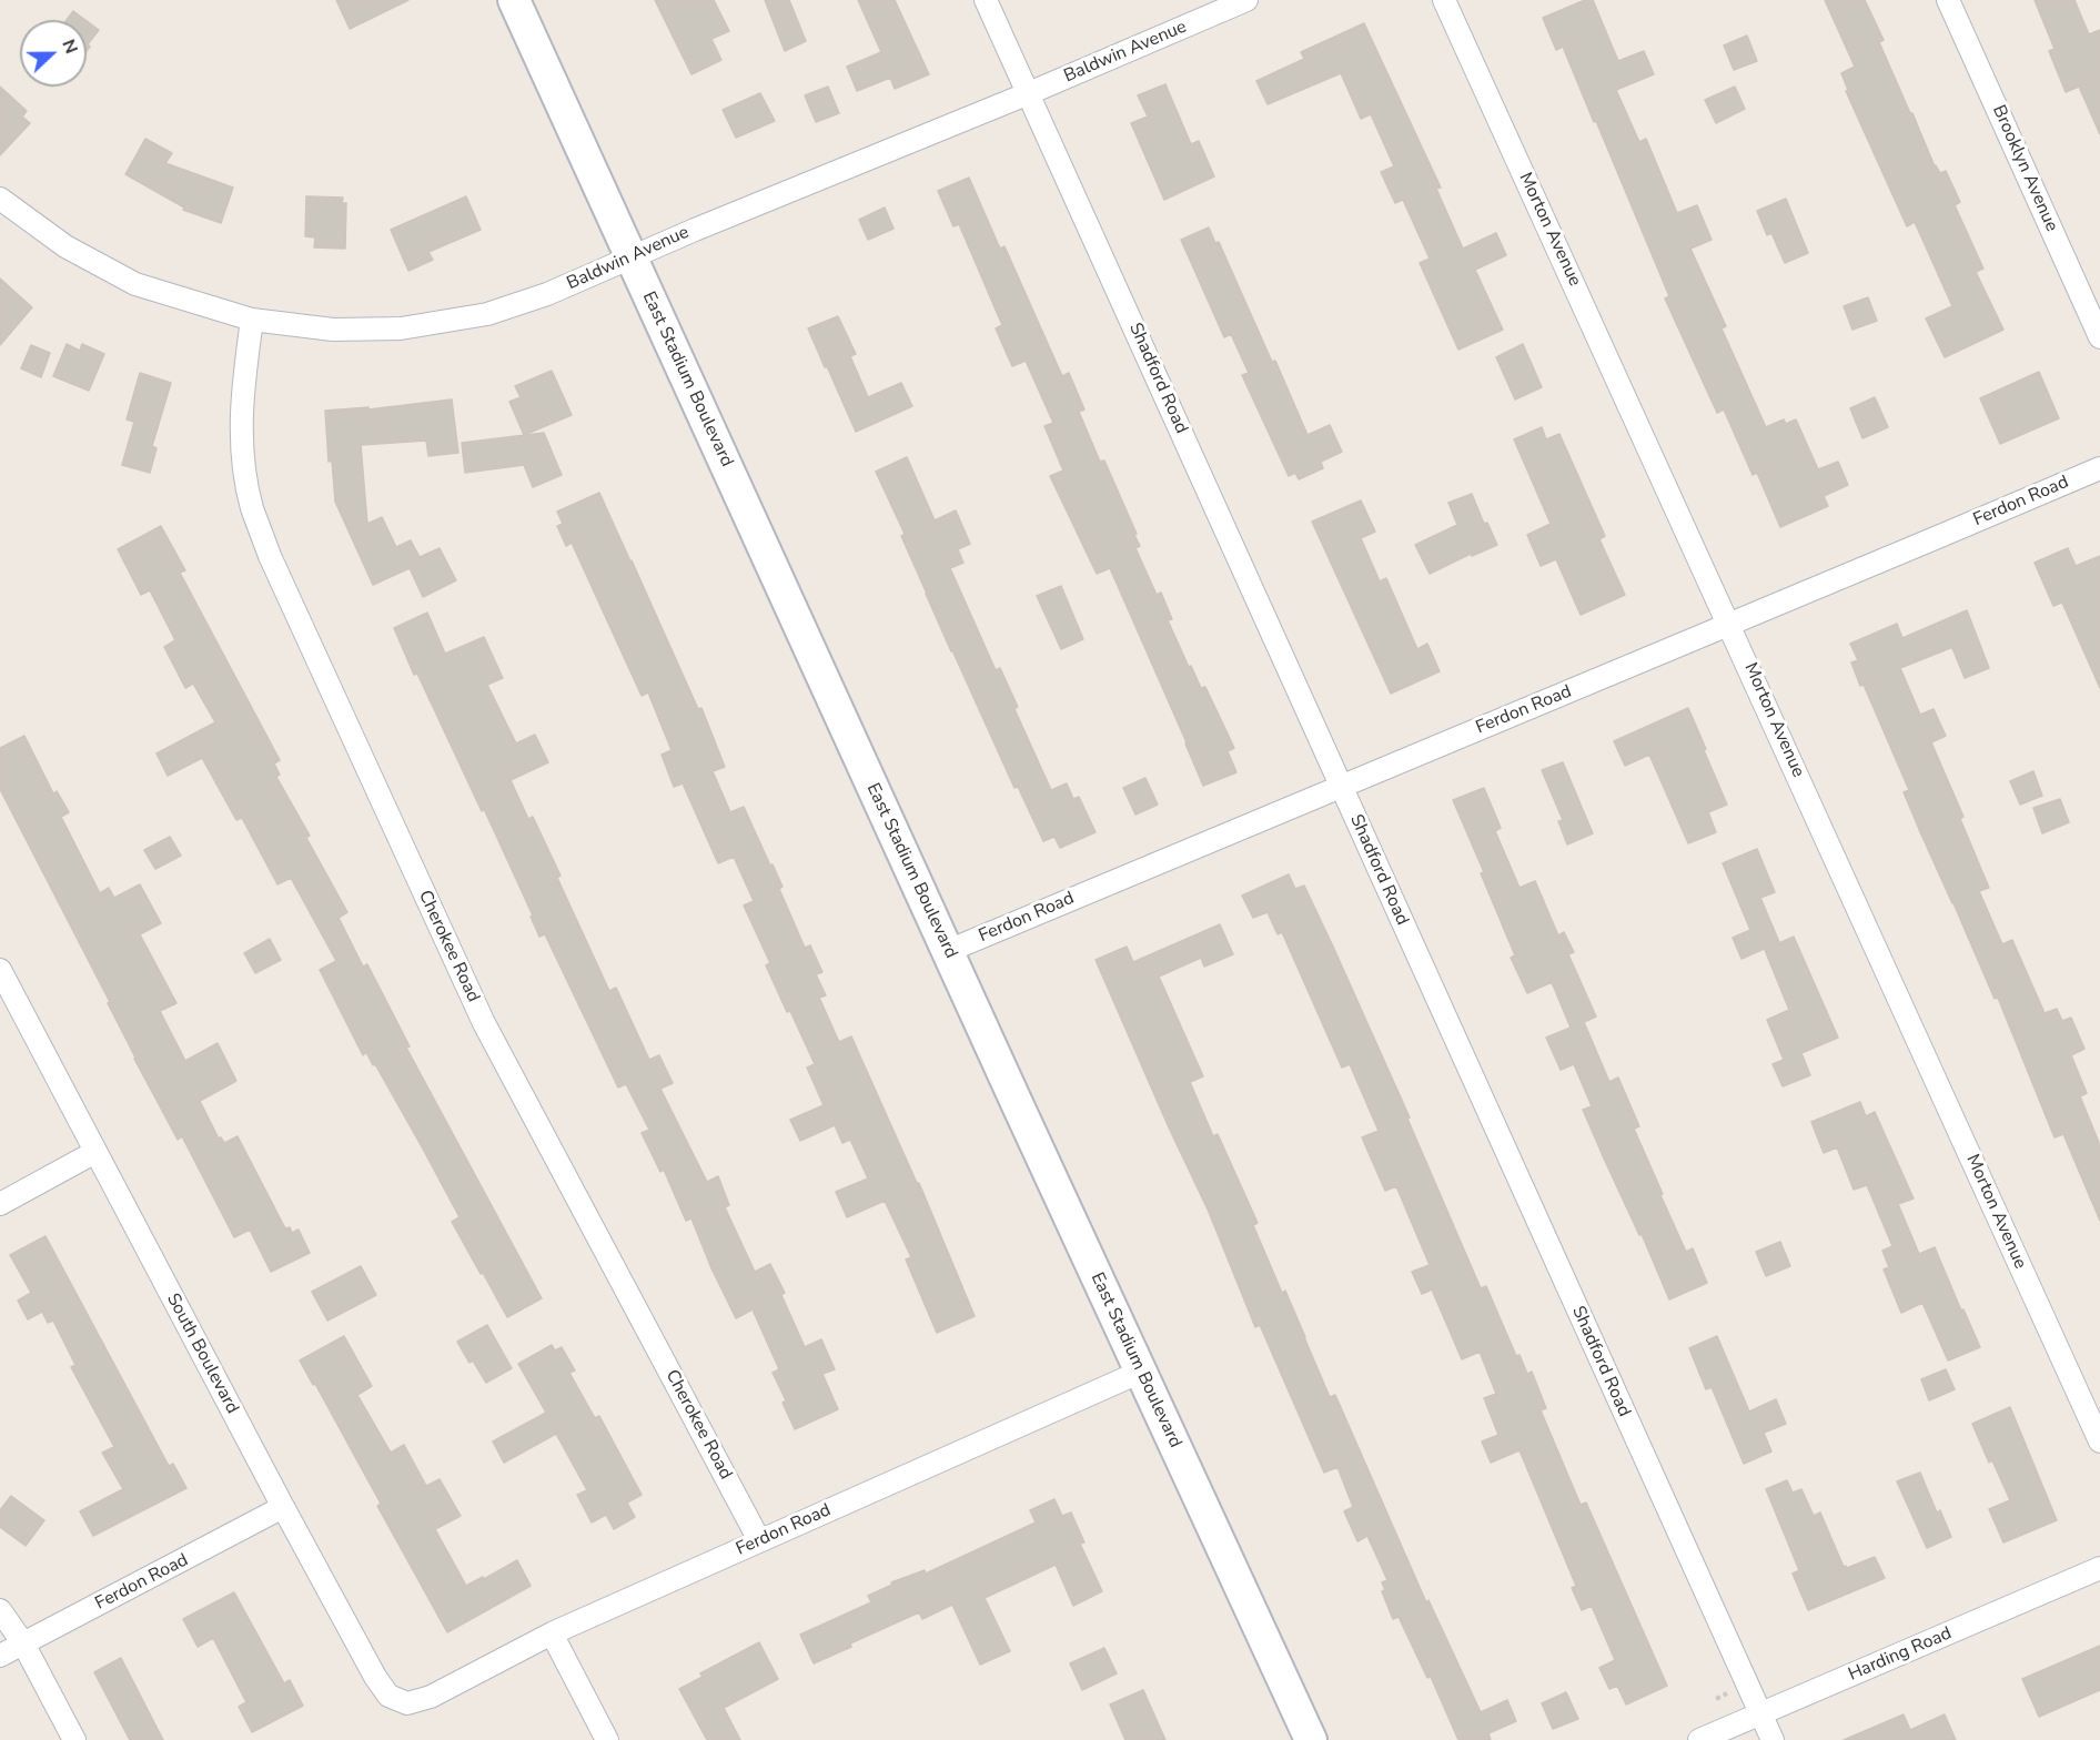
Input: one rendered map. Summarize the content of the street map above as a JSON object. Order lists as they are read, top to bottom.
{
  "streets": {
    "main road": ["East Stadium Boulevard"],
    "street": [
      "Baldwin Avenue",
      "Brooklyn Avenue",
      "Morton Avenue",
      "Shadford Road",
      "Ferdon Road",
      "Cherokee Road",
      "South Boulevard",
      "Harding Road"
    ]
  },
  "crossings": [
    ["Baldwin Avenue", "Shadford Road"],
    ["Baldwin Avenue", "East Stadium Boulevard"],
    ["Baldwin Avenue", "Cherokee Road"],
    ["Morton Avenue", "Ferdon Road"],
    ["Shadford Road", "Ferdon Road"],
    ["Shadford Road", "Harding Road"],
    ["East Stadium Boulevard", "Ferdon Road"],
    ["Ferdon Road", "Cherokee Road"],
    ["Ferdon Road", "South Boulevard"]
  ],
  "north": "right"
}
